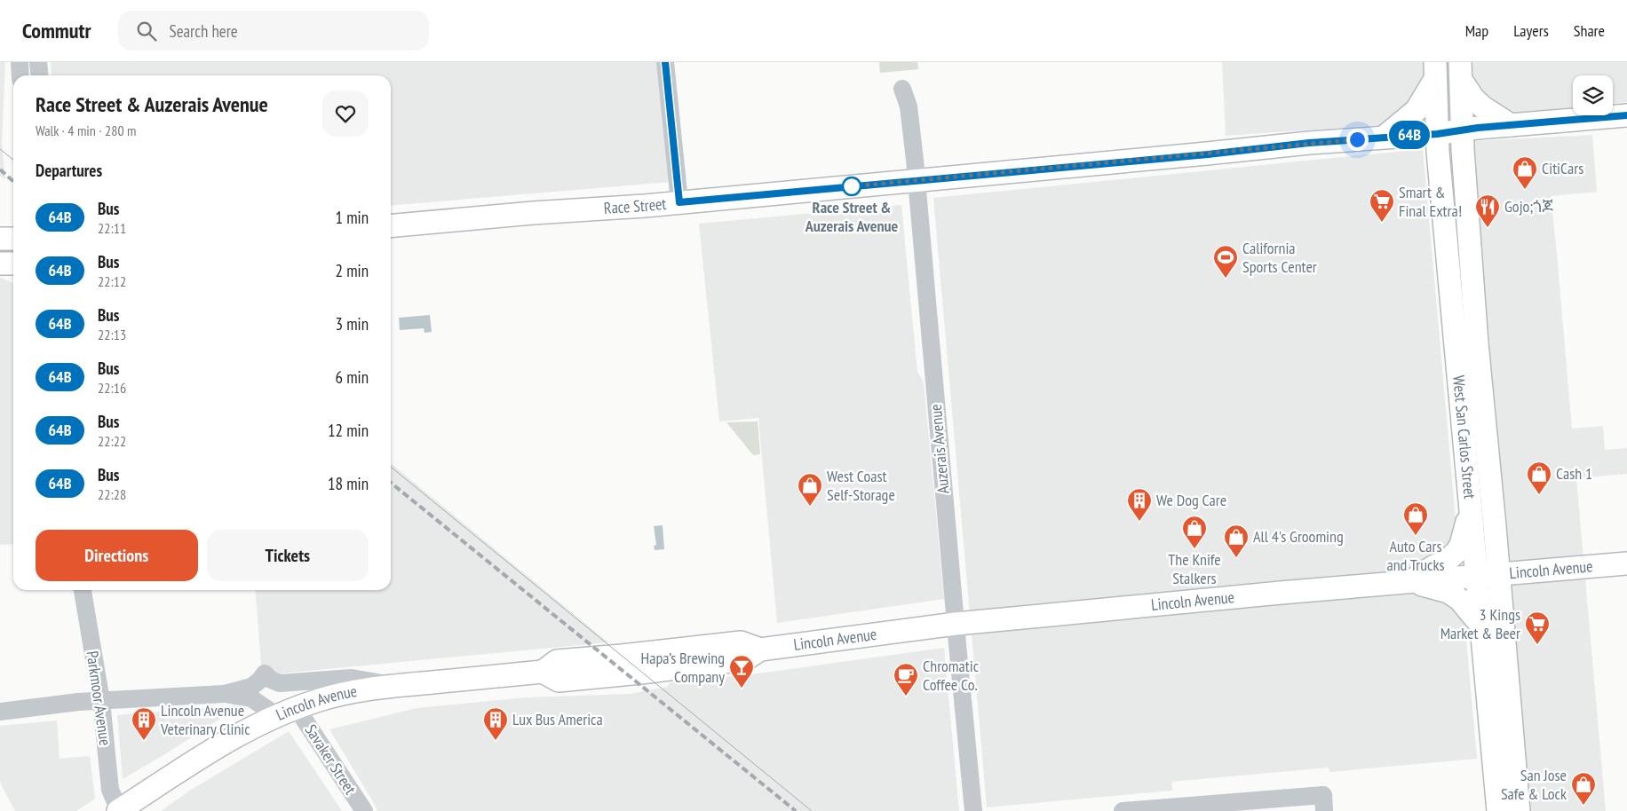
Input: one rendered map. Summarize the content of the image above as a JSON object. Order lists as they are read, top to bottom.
{
  "streets": {
    "main road": ["Race Street", "West San Carlos Street", "Lincoln Avenue"],
    "street": ["Auzerais Avenue", "Parkmoor Avenue", "Savaker Street"]
  },
  "crossings": [
    ["Race Street", "West San Carlos Street"],
    ["Race Street", "Auzerais Avenue"],
    ["West San Carlos Street", "Lincoln Avenue"],
    ["Auzerais Avenue", "Lincoln Avenue"],
    ["Lincoln Avenue", "Parkmoor Avenue"],
    ["Lincoln Avenue", "Savaker Street"]
  ],
  "places": {
    "other": ["Race Street & Auzerais Avenue"],
    "shop": [
      "CitiCars",
      "Cash 1",
      "West Coast Self-Storage",
      "Auto Cars and Trucks",
      "The Knife Stalkers",
      "All 4's Grooming",
      "San Jose Safe & Lock"
    ],
    "supermarket": ["Smart & Final Extra!", "3 Kings Market & Beer"],
    "restaurant": ["Gojo;ጎጆ"],
    "sports": ["California Sports Center"],
    "building": ["We Dog Care", "Lincoln Avenue Veterinary Clinic", "Lux Bus America"],
    "bar": ["Hapa’s Brewing Company"],
    "cafe": ["Chromatic Coffee Co."]
  },
  "lines": ["bus line 64B"],
  "page": {
    "header": "Commutr",
    "search": "Search here",
    "nav": ["Map", "Layers", "Share"],
    "on_map": "64B",
    "heading": [
      ["Race Street & Auzerais Avenue", "Walk · 4 min · 280 m"],
      "Departures"
    ],
    "list": [
      {
        "mark": "64B",
        "name": "Bus",
        "note": "22:11",
        "value": "1 min"
      },
      {
        "mark": "64B",
        "name": "Bus",
        "note": "22:12",
        "value": "2 min"
      },
      {
        "mark": "64B",
        "name": "Bus",
        "note": "22:13",
        "value": "3 min"
      },
      {
        "mark": "64B",
        "name": "Bus",
        "note": "22:16",
        "value": "6 min"
      },
      {
        "mark": "64B",
        "name": "Bus",
        "note": "22:22",
        "value": "12 min"
      },
      {
        "mark": "64B",
        "name": "Bus",
        "note": "22:28",
        "value": "18 min"
      }
    ],
    "buttons": ["Directions", "Tickets"]
  }
}
